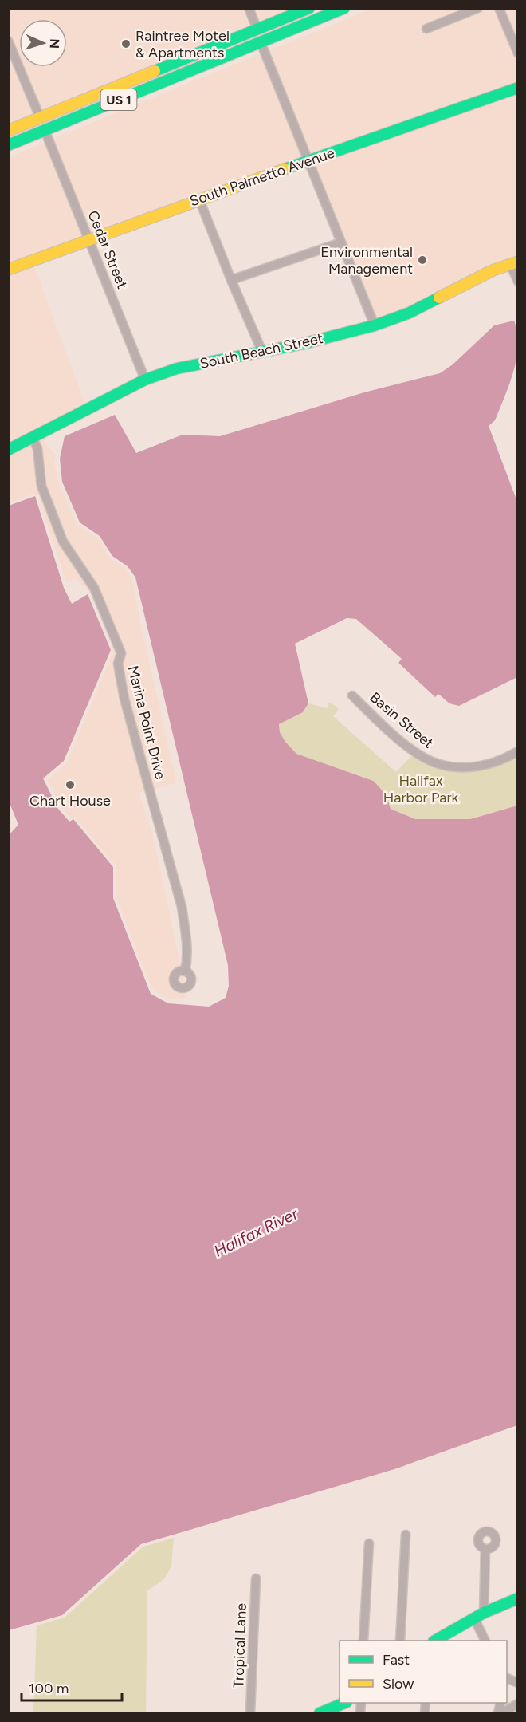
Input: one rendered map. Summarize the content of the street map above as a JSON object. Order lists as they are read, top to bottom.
{
  "streets": {
    "street": [
      "US 1",
      "South Palmetto Avenue",
      "Cedar Street",
      "South Beach Street",
      "Basin Street",
      "Marina Point Drive",
      "Tropical Lane"
    ]
  },
  "crossings": [
    ["US 1", "Cedar Street"],
    ["South Palmetto Avenue", "Cedar Street"],
    ["Cedar Street", "South Beach Street"],
    ["South Beach Street", "Marina Point Drive"]
  ],
  "water": ["Halifax River"],
  "parks": ["Halifax Harbor Park"],
  "places": ["Raintree Motel & Apartments", "Environmental Management", "Chart House"],
  "legend": ["Fast", "Slow"],
  "scale_bar": "100 m",
  "north": "right"
}
